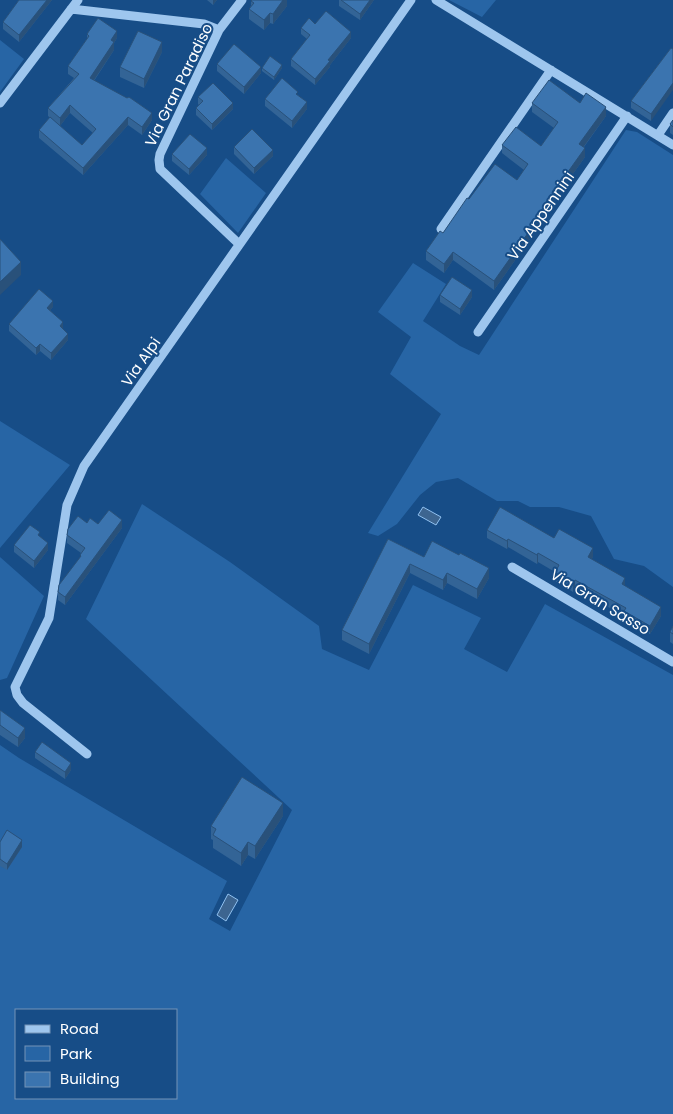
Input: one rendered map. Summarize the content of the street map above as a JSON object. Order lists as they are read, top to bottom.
{
  "streets": {
    "street": [
      "Via Gran Paradiso",
      "Via Appennini",
      "Via Alpi",
      "Via Gran Sasso"
    ]
  },
  "crossings": [
    ["Via Gran Paradiso", "Via Alpi"]
  ],
  "legend": ["Road", "Park", "Building"]
}
